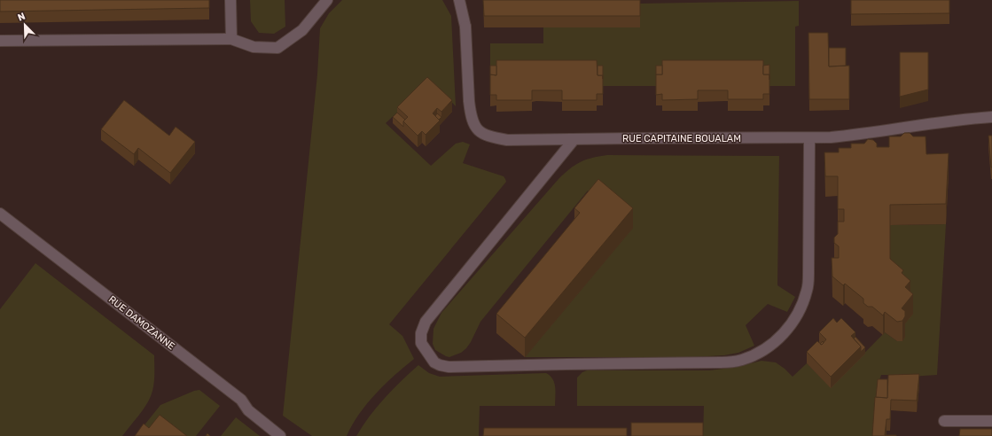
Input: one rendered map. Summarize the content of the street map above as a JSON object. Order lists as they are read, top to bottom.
{
  "streets": {
    "street": ["RUE CAPITAINE BOUALAM", "RUE DAMOZANNE"]
  },
  "north": "top left"
}
